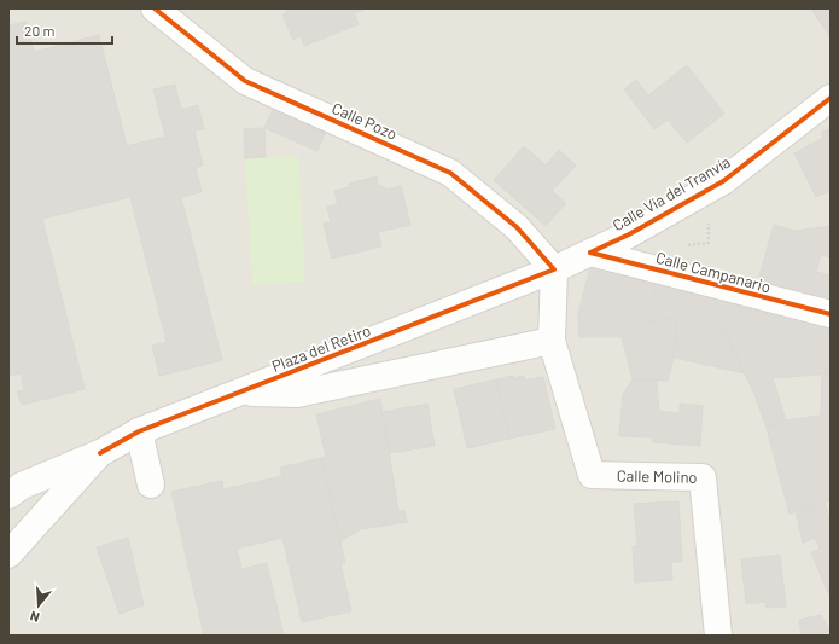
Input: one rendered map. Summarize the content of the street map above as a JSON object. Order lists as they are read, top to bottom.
{
  "streets": {
    "street": [
      "Calle Pozo",
      "Calle Vía del Tranvía",
      "Calle Campanario",
      "Plaza del Retiro",
      "Calle Molino"
    ]
  },
  "crossings": [
    ["Calle Pozo", "Calle Vía del Tranvía"],
    ["Calle Pozo", "Plaza del Retiro"],
    ["Calle Vía del Tranvía", "Calle Campanario"],
    ["Calle Vía del Tranvía", "Plaza del Retiro"],
    ["Plaza del Retiro", "Calle Molino"]
  ],
  "scale_bar": "20 m",
  "north": "bottom"
}
